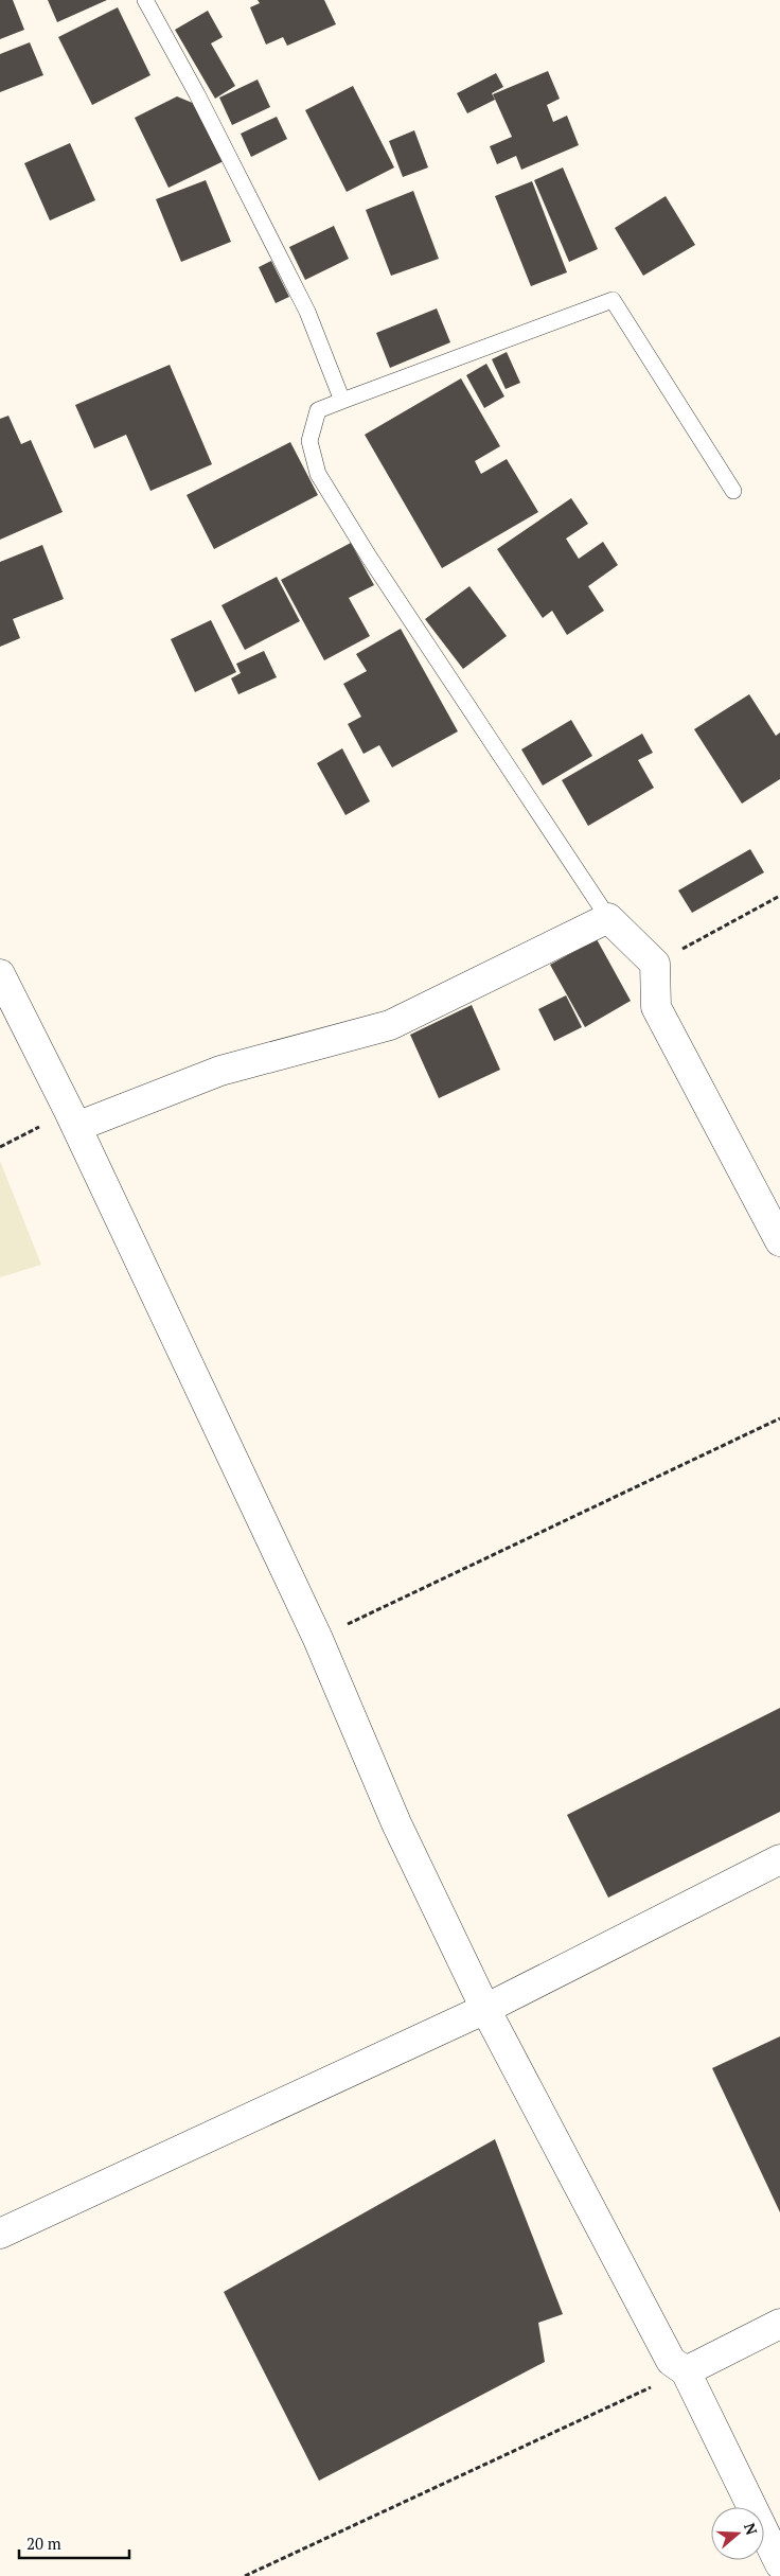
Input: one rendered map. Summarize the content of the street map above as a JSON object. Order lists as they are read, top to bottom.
{
  "scale_bar": "20 m",
  "north": "right"
}
